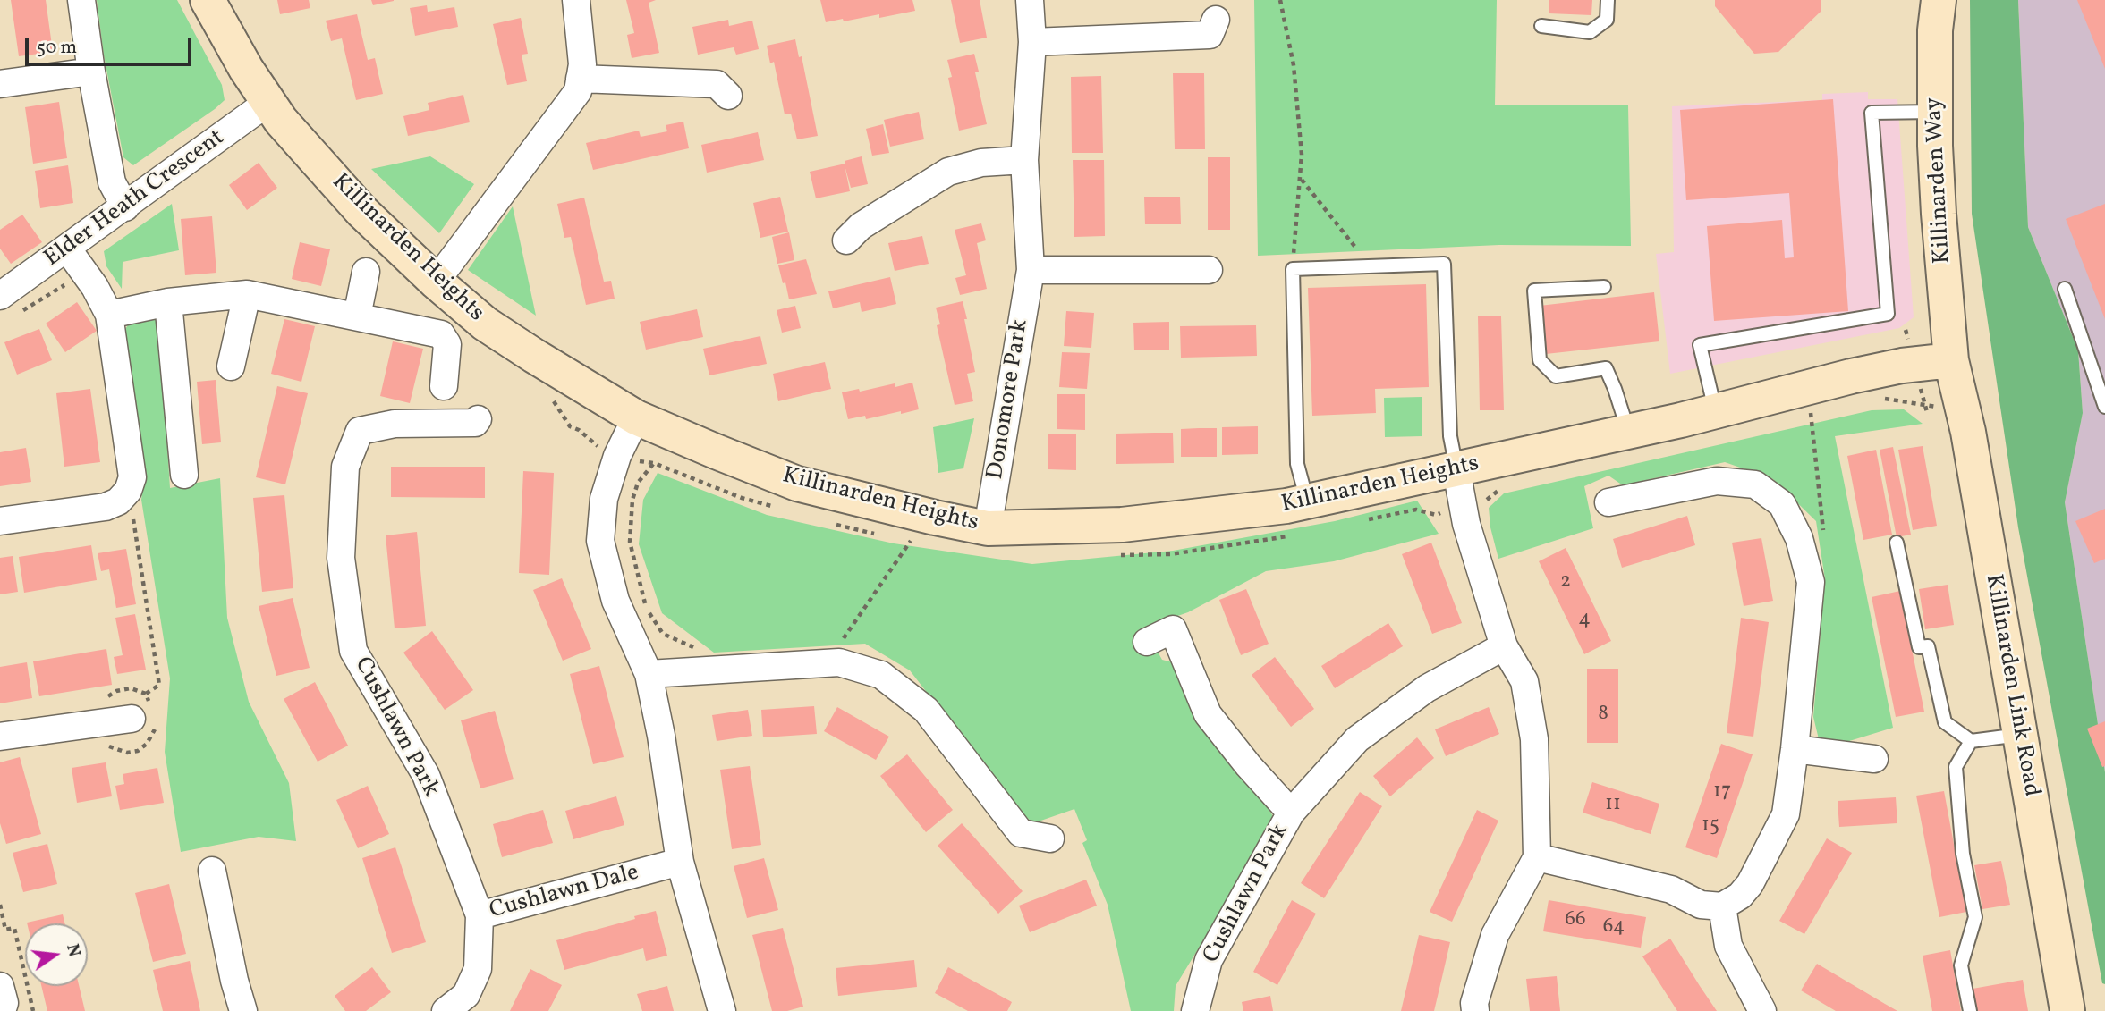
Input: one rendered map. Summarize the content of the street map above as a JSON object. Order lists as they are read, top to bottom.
{
  "streets": {
    "street": [
      "Killinarden Way",
      "Elder Heath Crescent",
      "Killinarden Heights",
      "Donomore Park",
      "Killinarden Link Road",
      "Cushlawn Park",
      "Cushlawn Dale"
    ]
  },
  "crossings": [
    ["Killinarden Way", "Killinarden Heights"],
    ["Killinarden Way", "Killinarden Link Road"],
    ["Elder Heath Crescent", "Killinarden Heights"],
    ["Killinarden Heights", "Donomore Park"],
    ["Killinarden Heights", "Killinarden Link Road"],
    ["Cushlawn Park", "Cushlawn Dale"]
  ],
  "house_numbers": [
    "2",
    "4",
    "8",
    "17",
    "11",
    "15",
    "66",
    "64"
  ],
  "scale_bar": "50 m",
  "north": "right"
}
